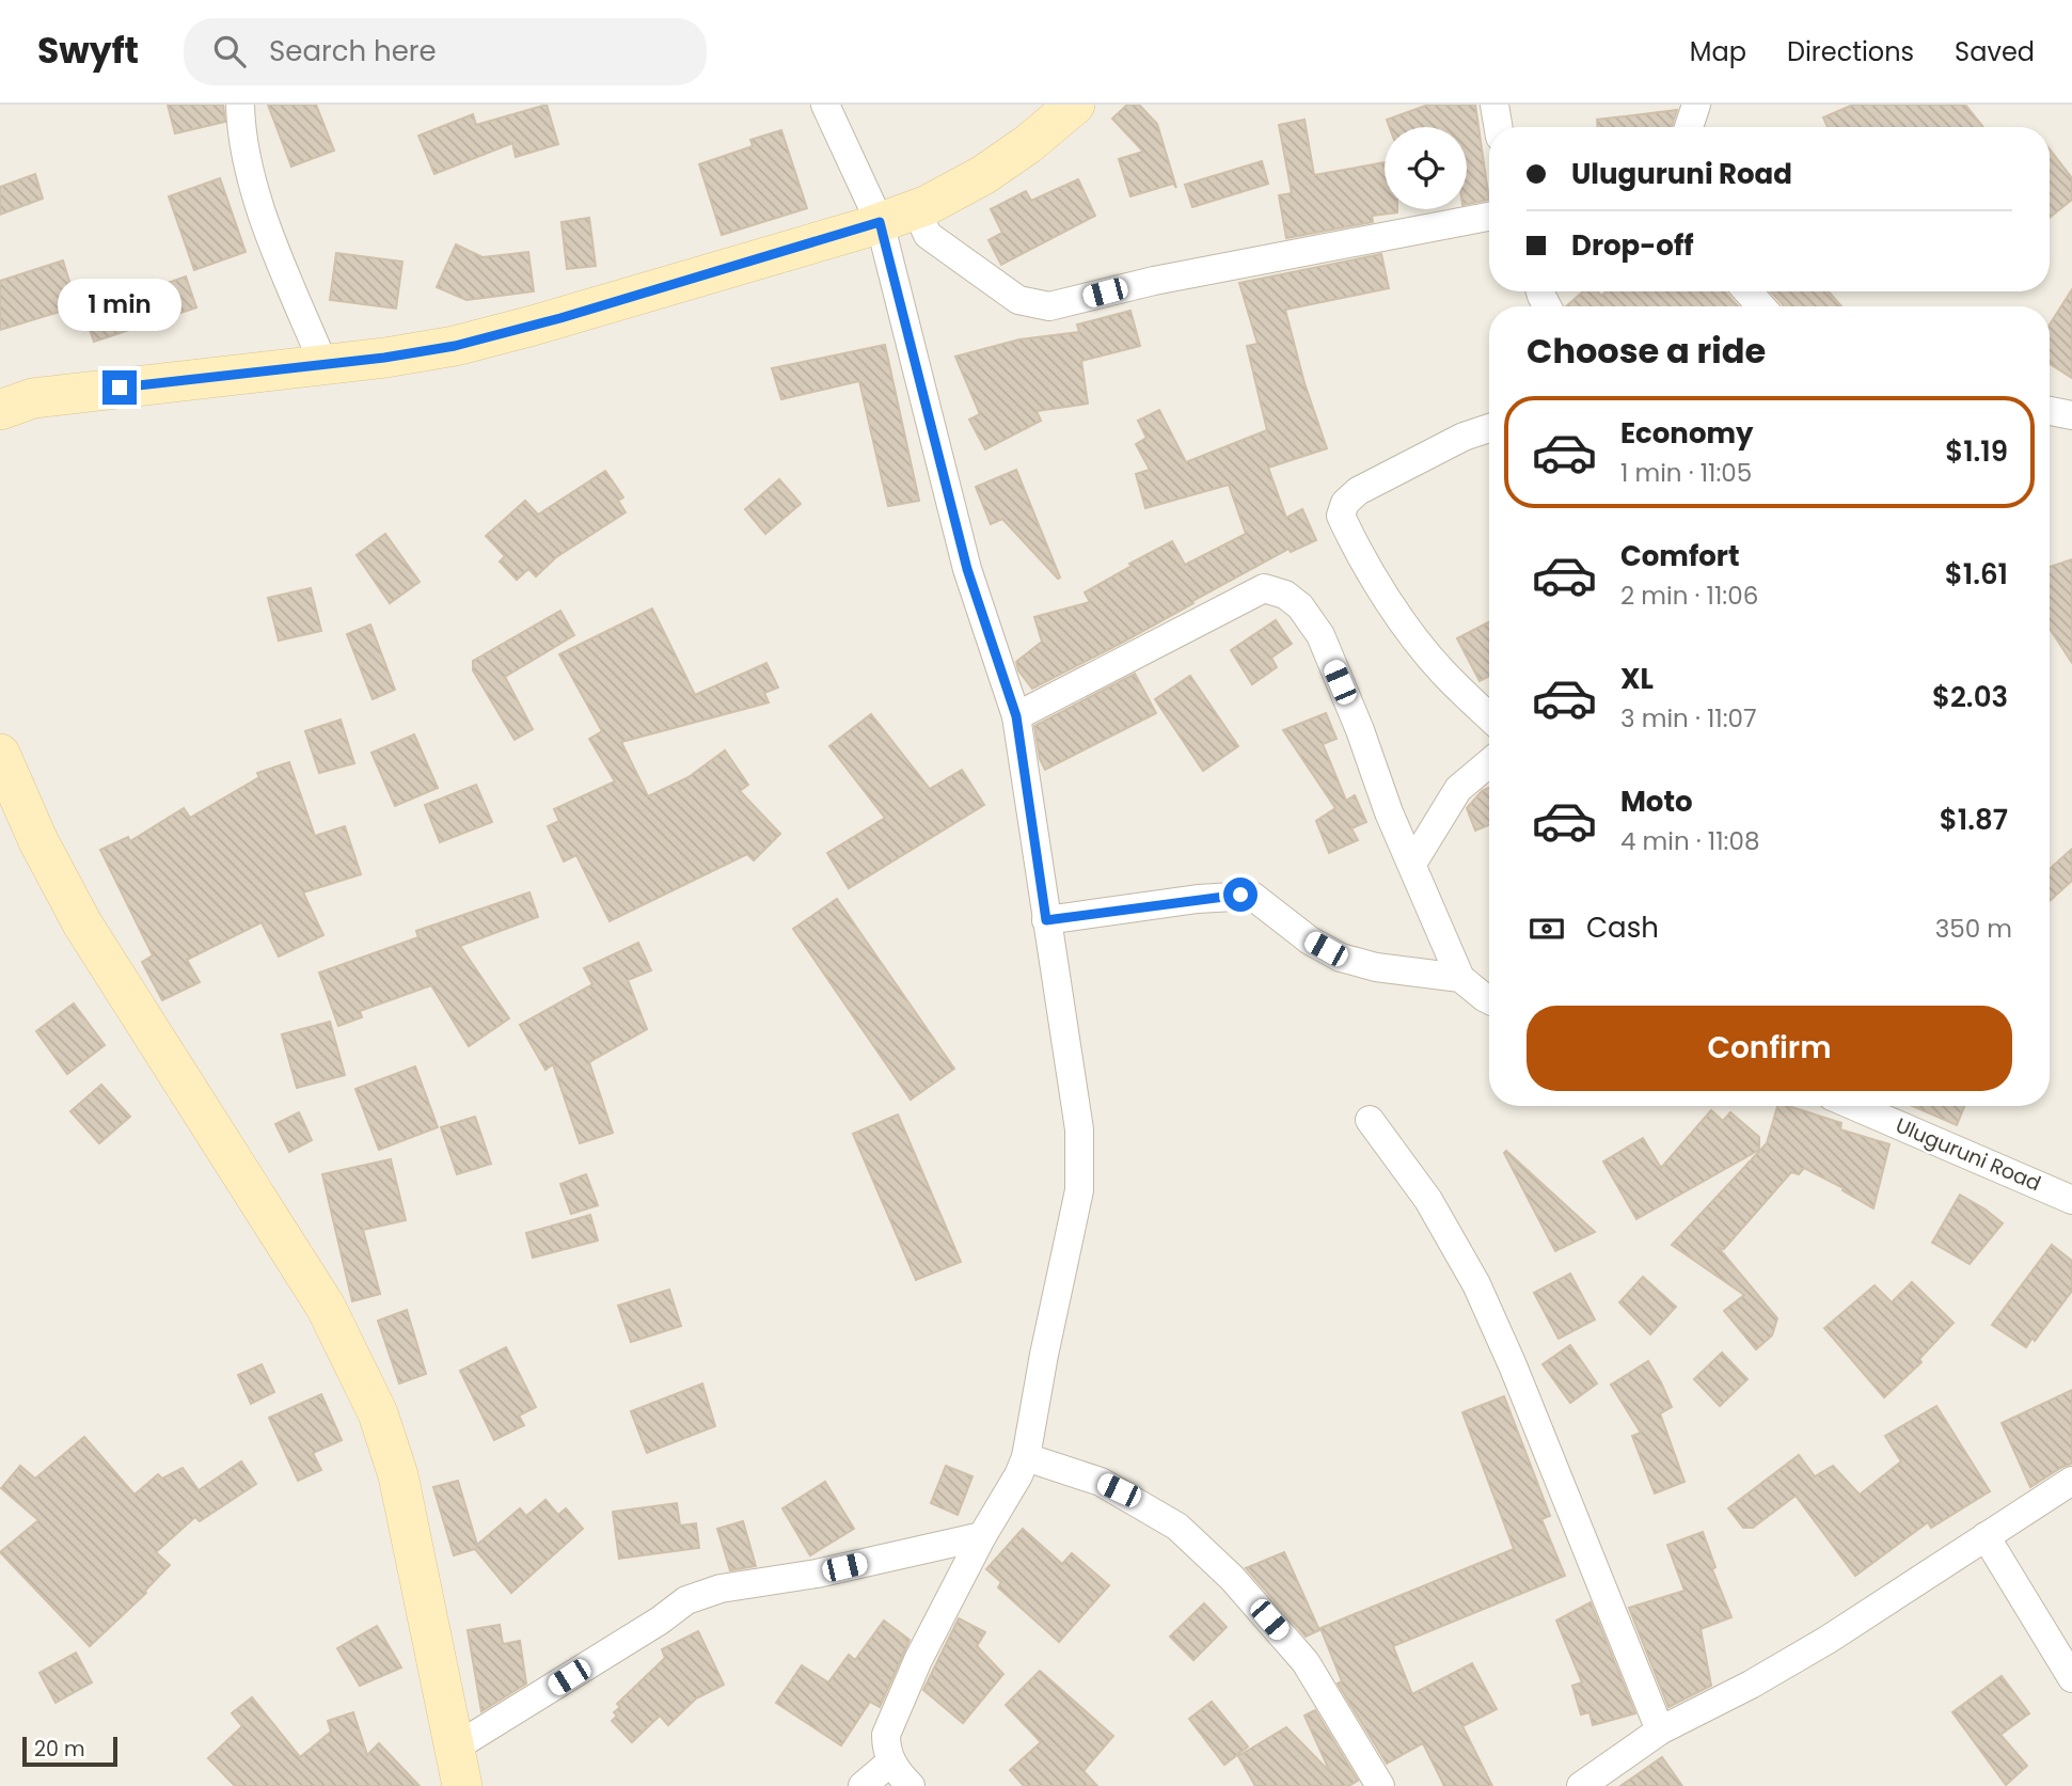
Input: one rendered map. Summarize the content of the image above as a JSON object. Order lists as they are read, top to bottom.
{
  "streets": {
    "street": ["Uluguruni Road"]
  },
  "scale_bar": "20 m",
  "page": {
    "header": "Swyft",
    "search": "Search here",
    "nav": ["Map", "Directions", "Saved"],
    "banner": ["Uluguruni Road", "Drop-off"],
    "bubble": "1 min",
    "heading": "Choose a ride",
    "list": [
      {
        "name": "Economy",
        "note": "1 min · 11:05",
        "value": "$1.19"
      },
      {
        "name": "Comfort",
        "note": "2 min · 11:06",
        "value": "$1.61"
      },
      {
        "name": "XL",
        "note": "3 min · 11:07",
        "value": "$2.03"
      },
      {
        "name": "Moto",
        "note": "4 min · 11:08",
        "value": "$1.87"
      }
    ],
    "pay": ["Cash", "350 m"],
    "buttons": "Confirm",
    "scale": "20 m"
  }
}
